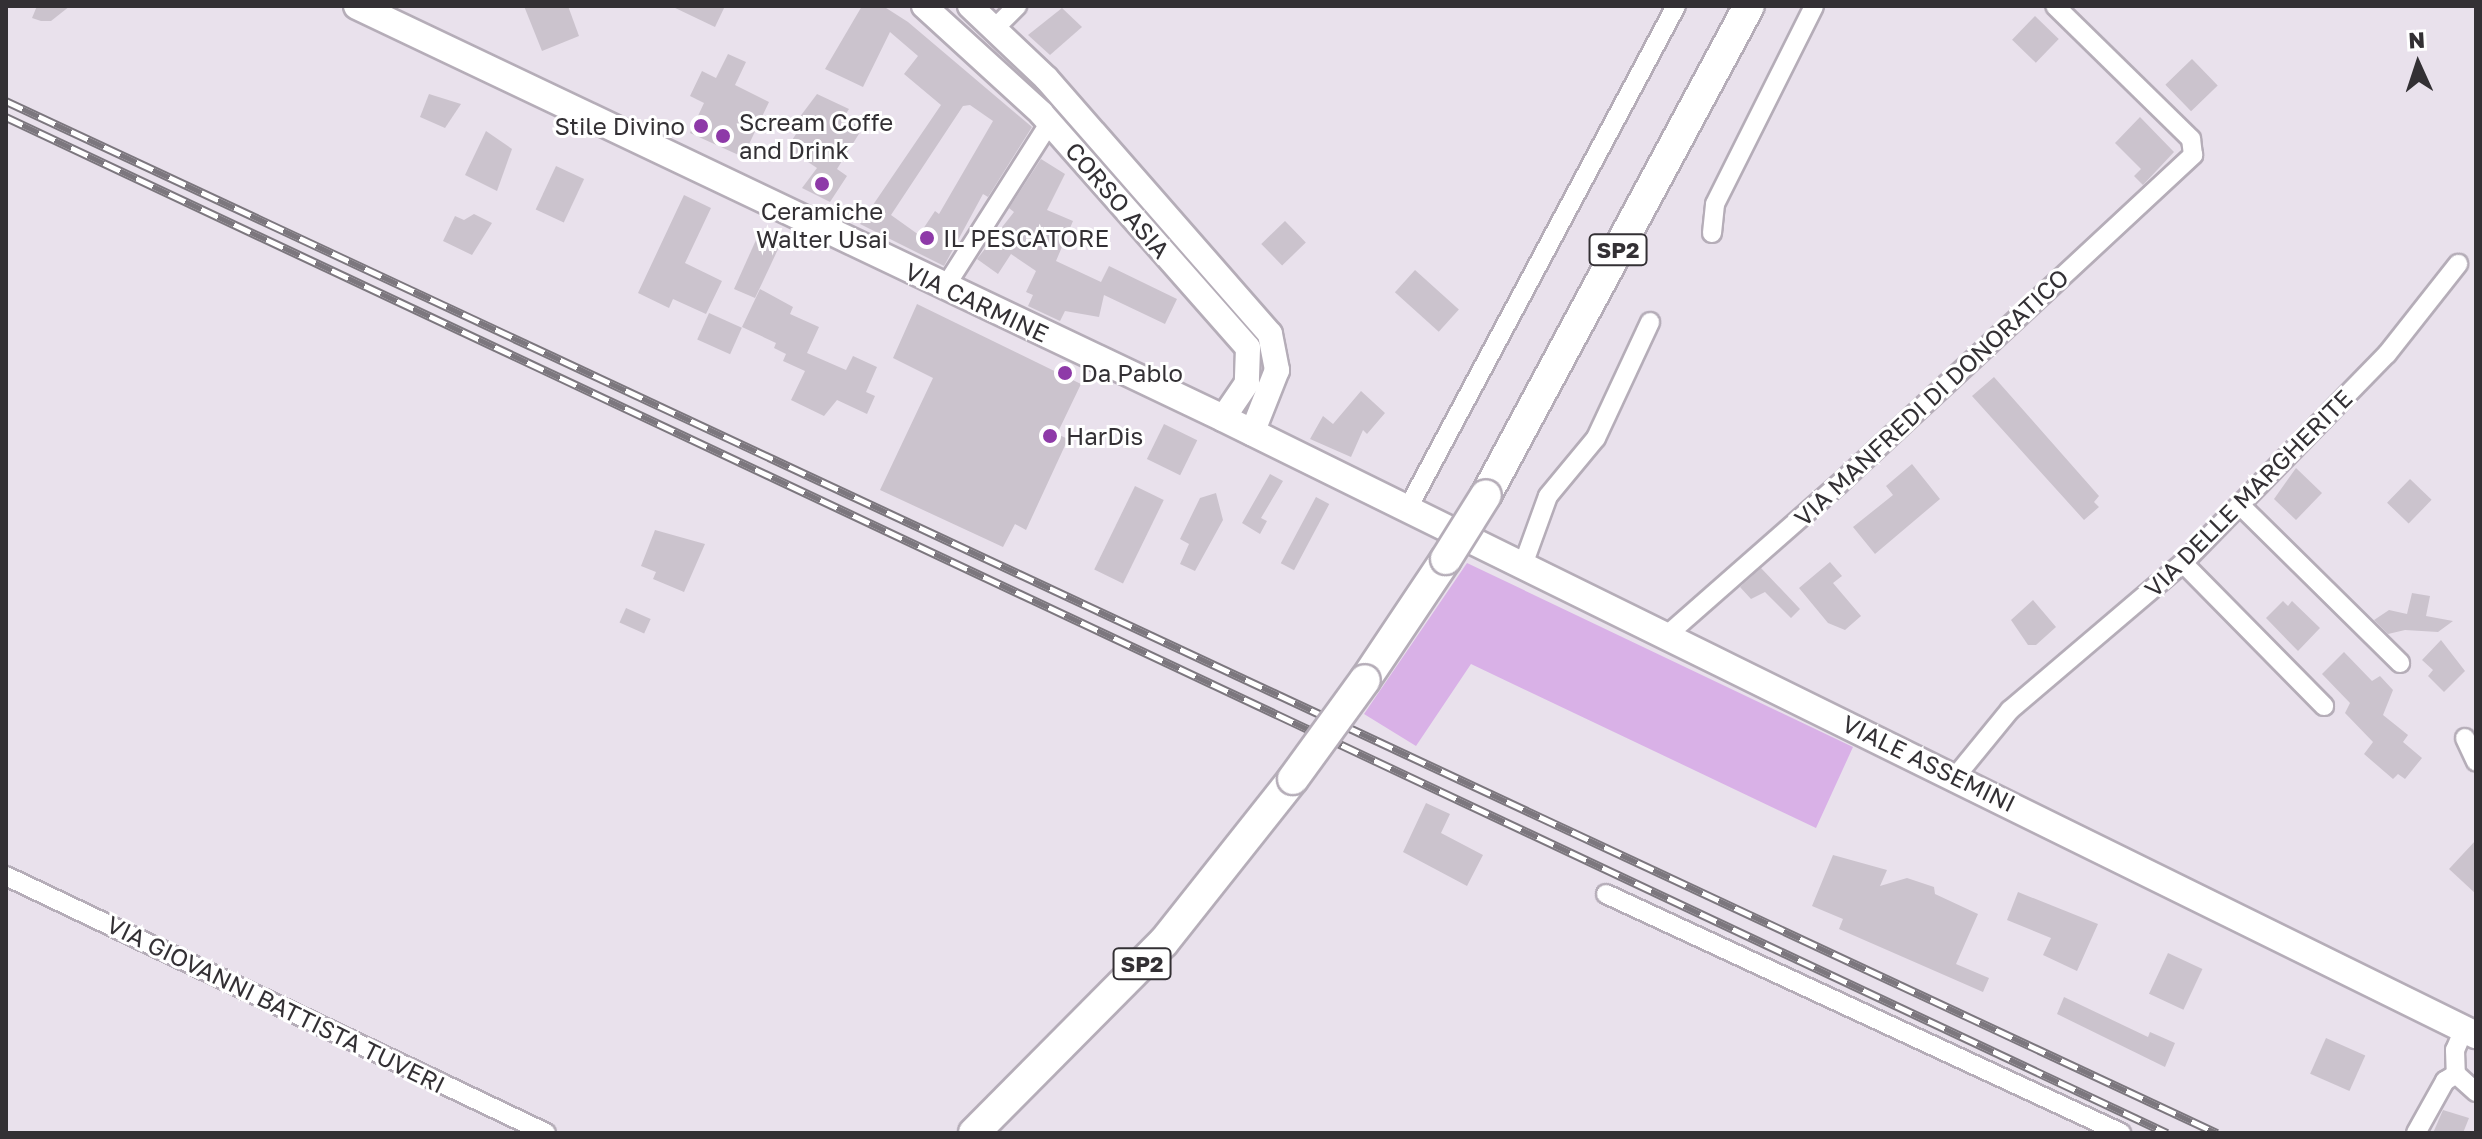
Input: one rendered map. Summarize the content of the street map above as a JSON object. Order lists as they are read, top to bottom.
{
  "streets": {
    "main road": ["SP2", "VIA CARMINE", "VIALE ASSEMINI"],
    "street": [
      "CORSO ASIA",
      "VIA MANFREDI DI DONORATICO",
      "VIA DELLE MARGHERITE",
      "VIA GIOVANNI BATTISTA TUVERI"
    ]
  },
  "crossings": [
    ["CORSO ASIA", "VIA CARMINE"],
    ["VIA CARMINE", "VIALE ASSEMINI"],
    ["VIA MANFREDI DI DONORATICO", "VIALE ASSEMINI"],
    ["VIA DELLE MARGHERITE", "VIALE ASSEMINI"]
  ],
  "places": [
    "Stile Divino",
    "Scream Coffe and Drink",
    "Ceramiche Walter Usai",
    "IL PESCATORE",
    "Da Pablo",
    "HarDis"
  ],
  "north": "top"
}
